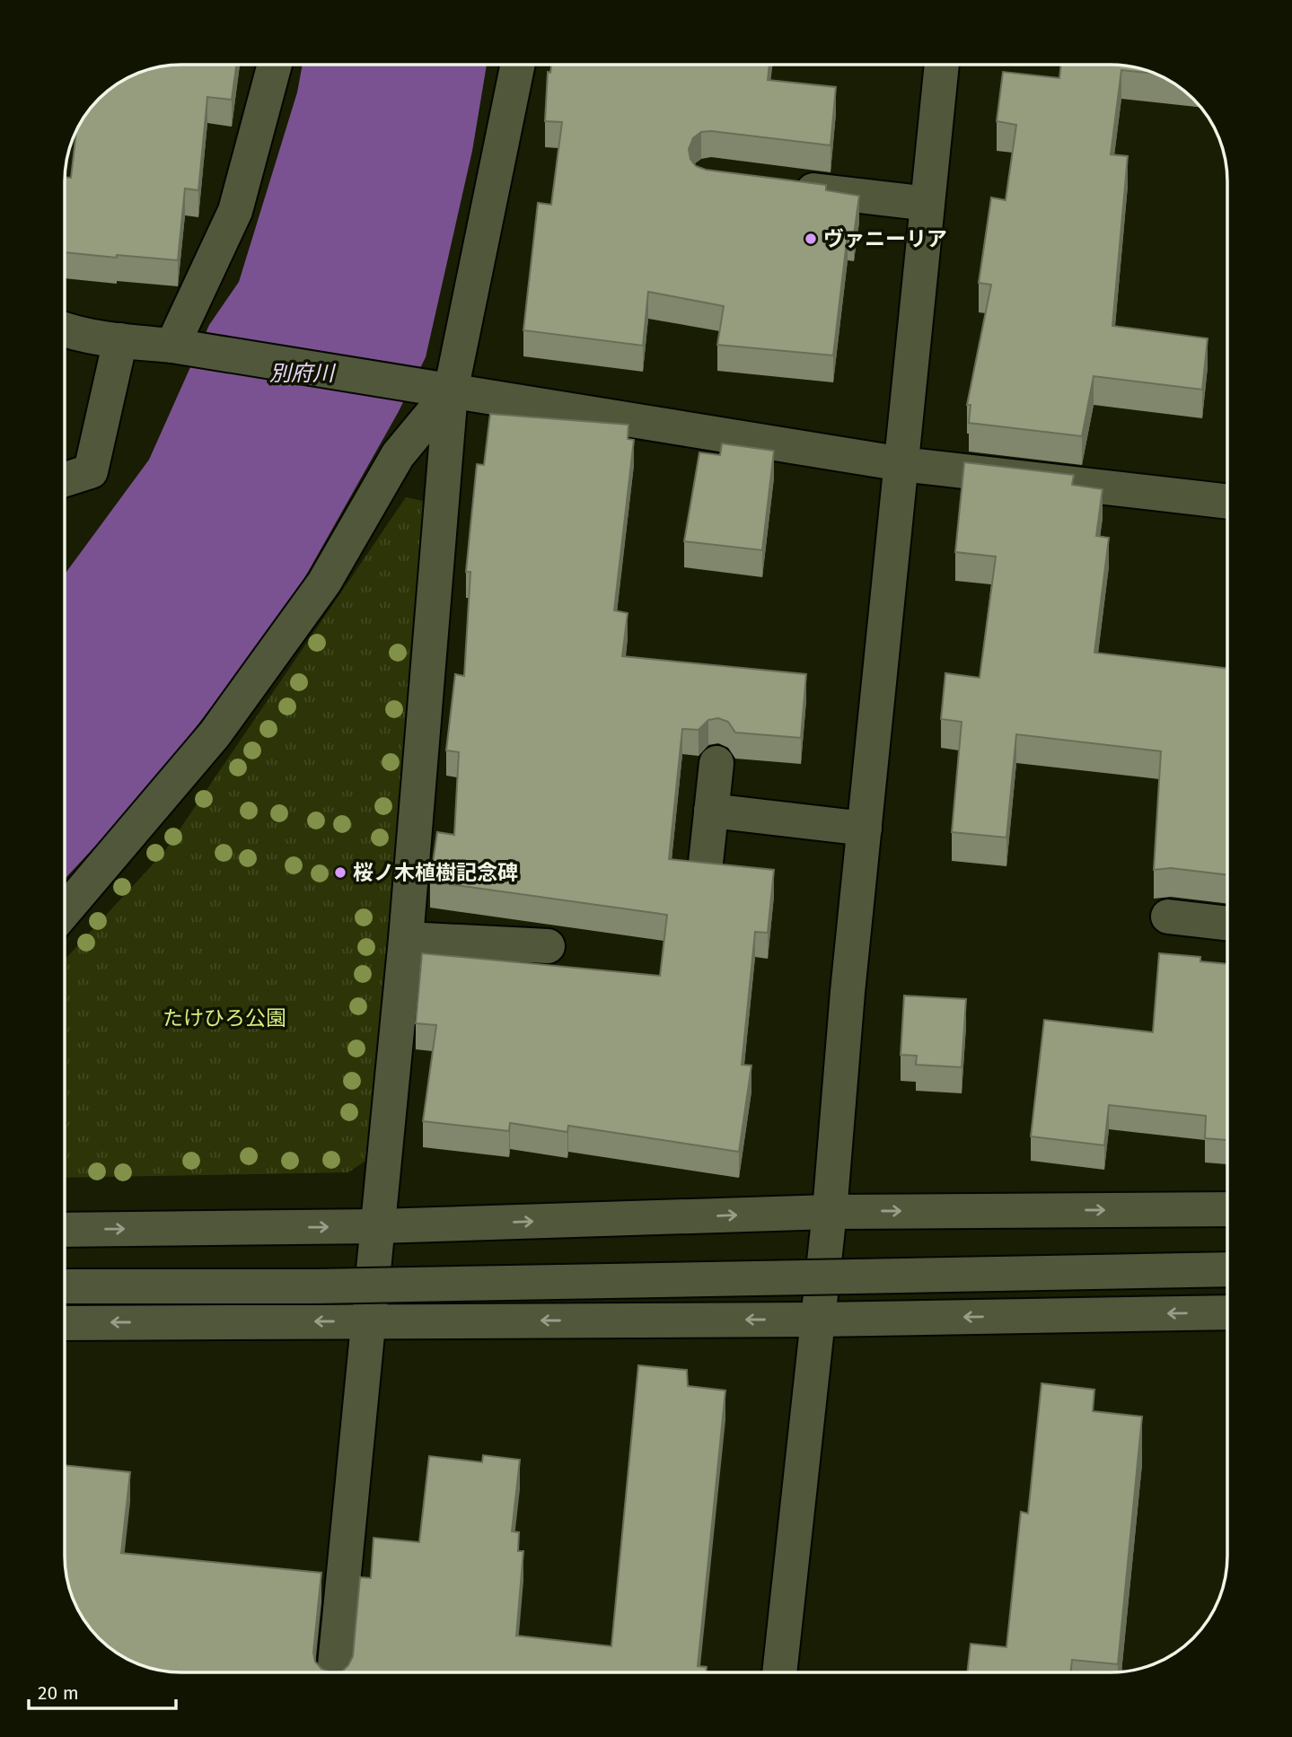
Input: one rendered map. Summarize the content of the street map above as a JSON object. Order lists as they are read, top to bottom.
{
  "water": ["別府川"],
  "parks": ["たけひろ公園"],
  "places": ["ヴァニーリア", "桜ノ木植樹記念碑"],
  "scale_bar": "20 m"
}
